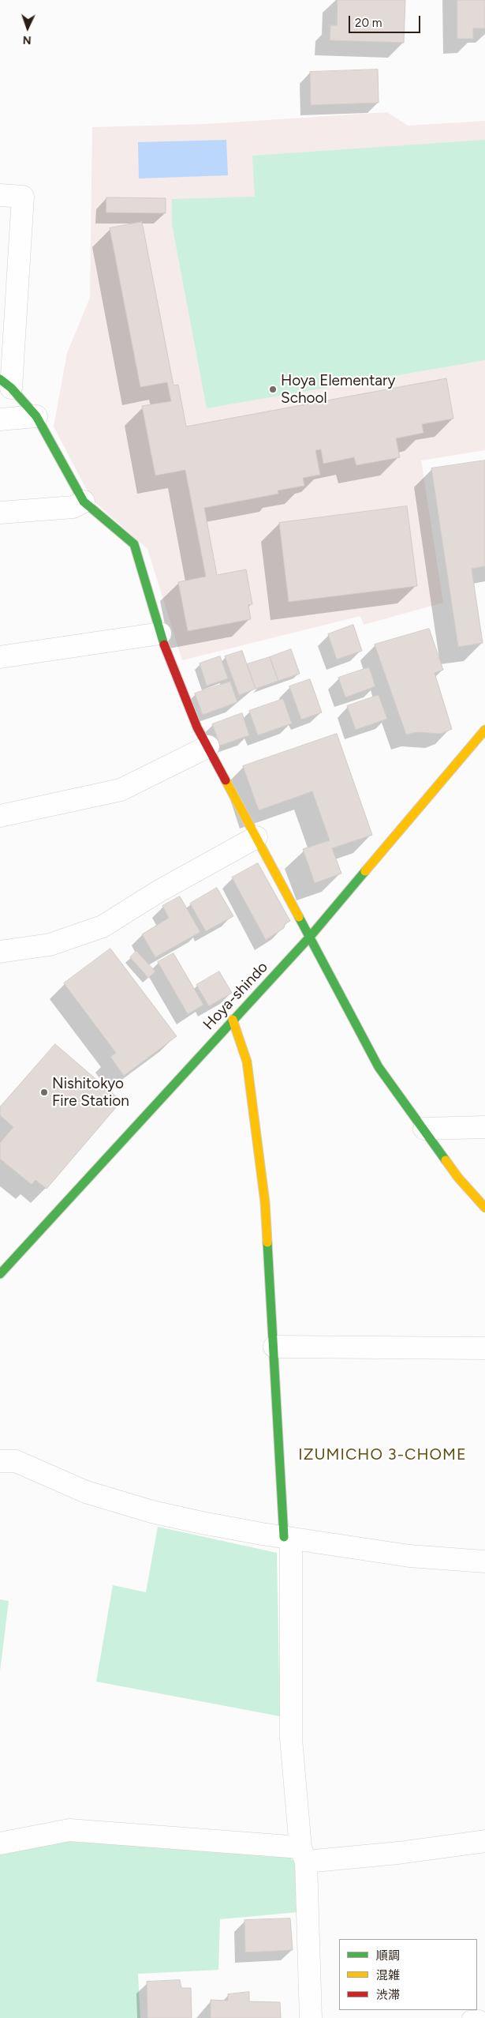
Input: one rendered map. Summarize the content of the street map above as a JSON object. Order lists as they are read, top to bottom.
{
  "streets": {
    "street": ["Hoya-shindo"]
  },
  "districts": ["IZUMICHO 3-CHOME"],
  "places": ["Hoya Elementary School", "Nishitokyo Fire Station"],
  "legend": ["順調", "混雑", "渋滞"],
  "scale_bar": "20 m",
  "north": "bottom"
}
